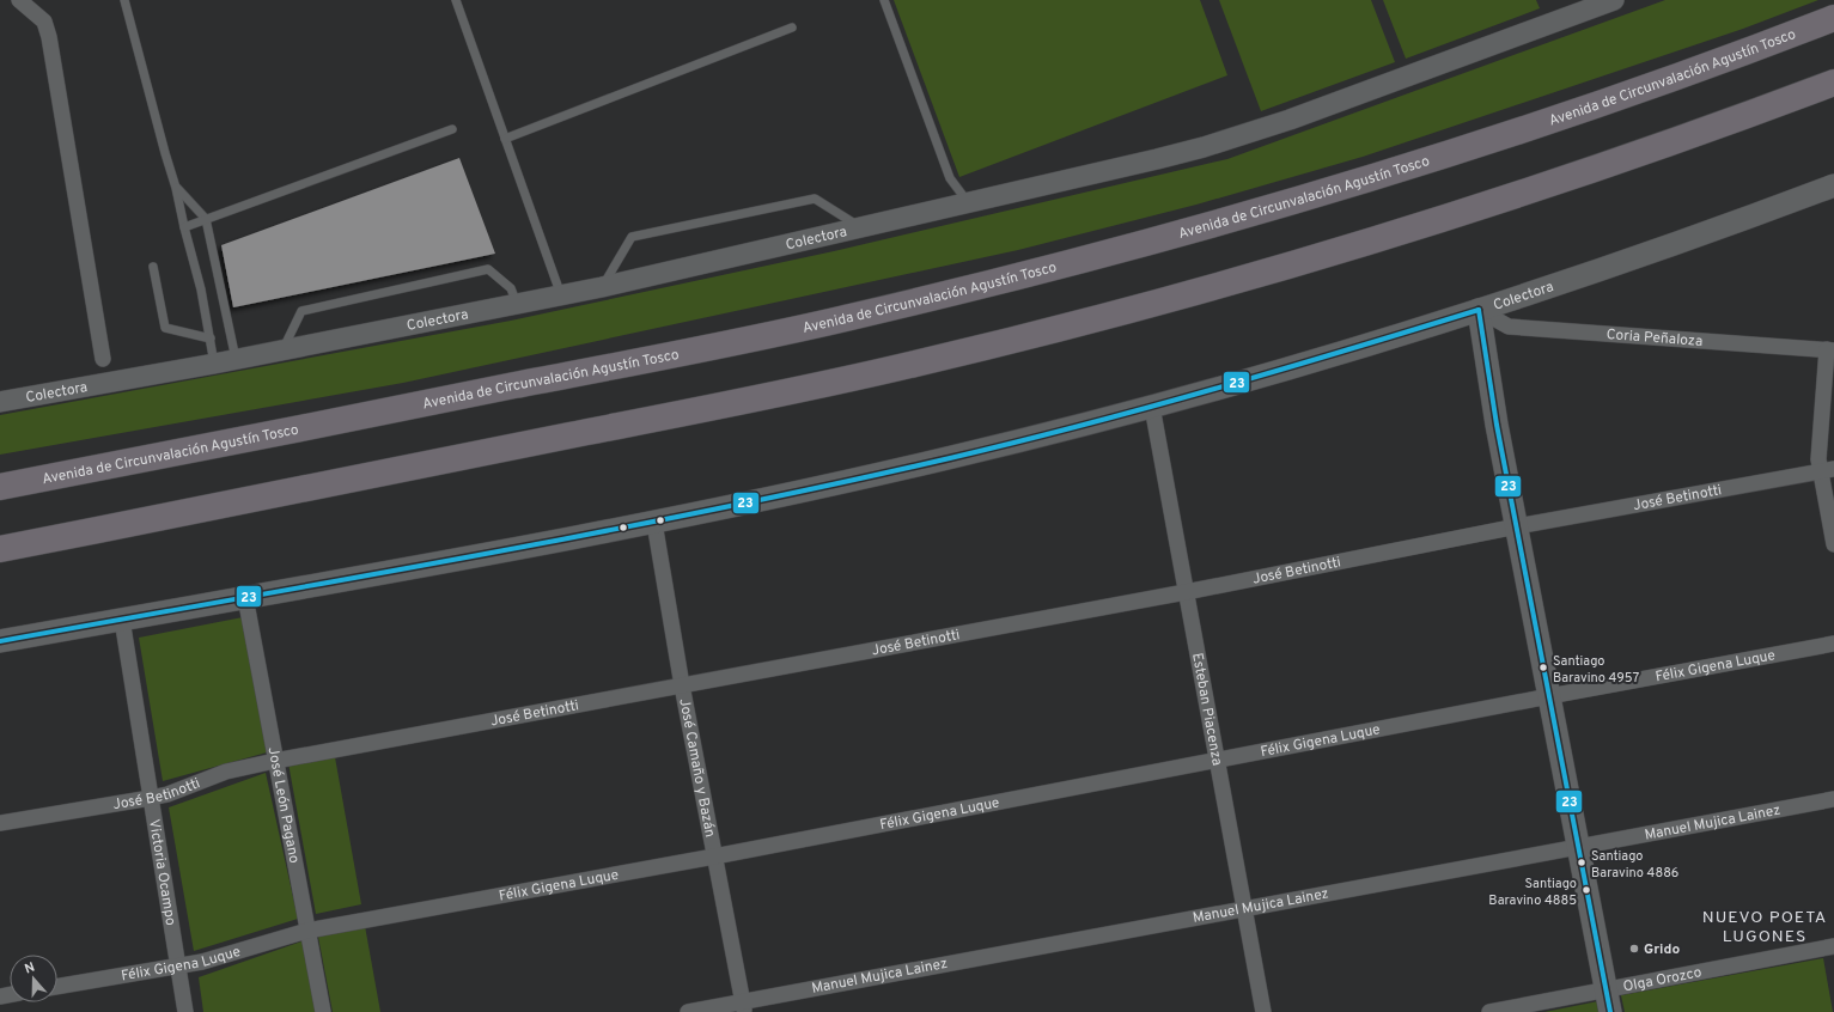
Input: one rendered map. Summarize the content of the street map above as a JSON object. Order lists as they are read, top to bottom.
{
  "streets": {
    "highway": ["Avenida de Circunvalación Agustín Tosco"],
    "main road": ["Colectora"],
    "street": [
      "Coria Peñaloza",
      "José Betinotti",
      "Félix Gigena Luque",
      "Esteban Piacenza",
      "José Camaño y Bazán",
      "José León Pagano",
      "Manuel Mujica Lainez",
      "Victoria Ocampo",
      "Olga Orozco"
    ]
  },
  "crossings": [
    ["Colectora", "Coria Peñaloza"],
    ["Colectora", "Esteban Piacenza"],
    ["Colectora", "José Camaño y Bazán"],
    ["Colectora", "José León Pagano"],
    ["Colectora", "Victoria Ocampo"],
    ["José Betinotti", "Esteban Piacenza"],
    ["José Betinotti", "José Camaño y Bazán"],
    ["José Betinotti", "José León Pagano"],
    ["José Betinotti", "Victoria Ocampo"],
    ["Félix Gigena Luque", "Esteban Piacenza"],
    ["Félix Gigena Luque", "José Camaño y Bazán"],
    ["Félix Gigena Luque", "José León Pagano"],
    ["Félix Gigena Luque", "Victoria Ocampo"],
    ["Esteban Piacenza", "Manuel Mujica Lainez"],
    ["José Camaño y Bazán", "Manuel Mujica Lainez"]
  ],
  "districts": ["NUEVO POETA LUGONES"],
  "places": [
    "Santiago Baravino 4957",
    "Santiago Baravino 4886",
    "Santiago Baravino 4885",
    "Grido"
  ],
  "lines": ["transit line 23"],
  "north": "top"
}
